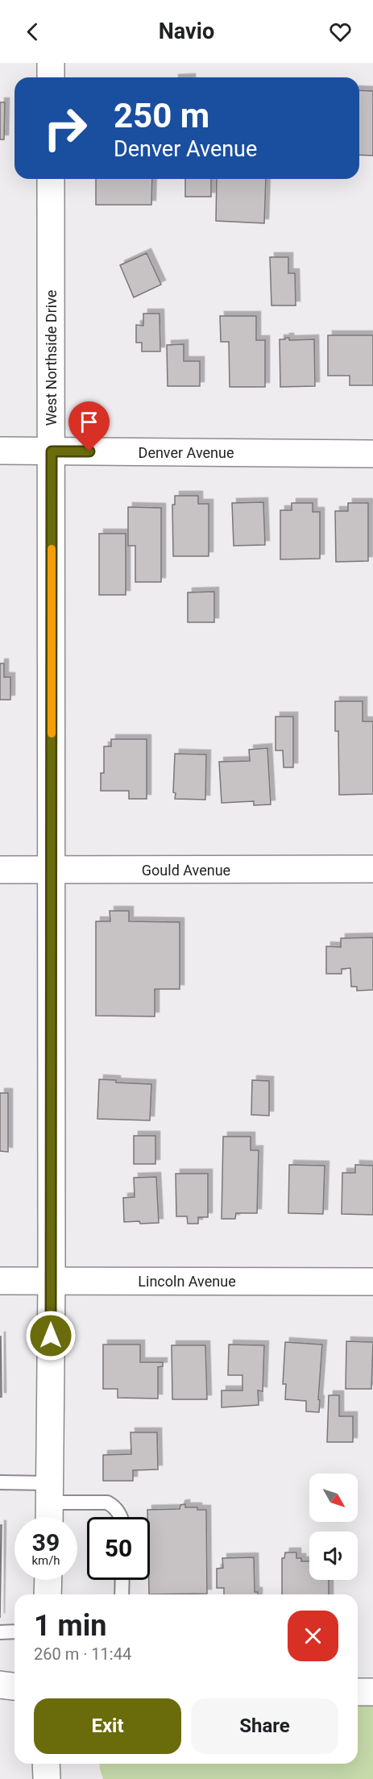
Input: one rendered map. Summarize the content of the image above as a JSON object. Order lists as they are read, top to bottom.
{
  "streets": {
    "main road": [
      "West Northside Drive",
      "Denver Avenue",
      "Gould Avenue",
      "Lincoln Avenue"
    ]
  },
  "crossings": [
    ["West Northside Drive", "Denver Avenue"],
    ["West Northside Drive", "Gould Avenue"],
    ["West Northside Drive", "Lincoln Avenue"]
  ],
  "north": "bottom right",
  "page": {
    "header": "Navio",
    "turn": ["250 m", "Denver Avenue"],
    "speed": "39 km/h",
    "limit": "50",
    "heading": ["1 min", "260 m · 11:44"],
    "buttons": ["Exit", "Share"]
  }
}
